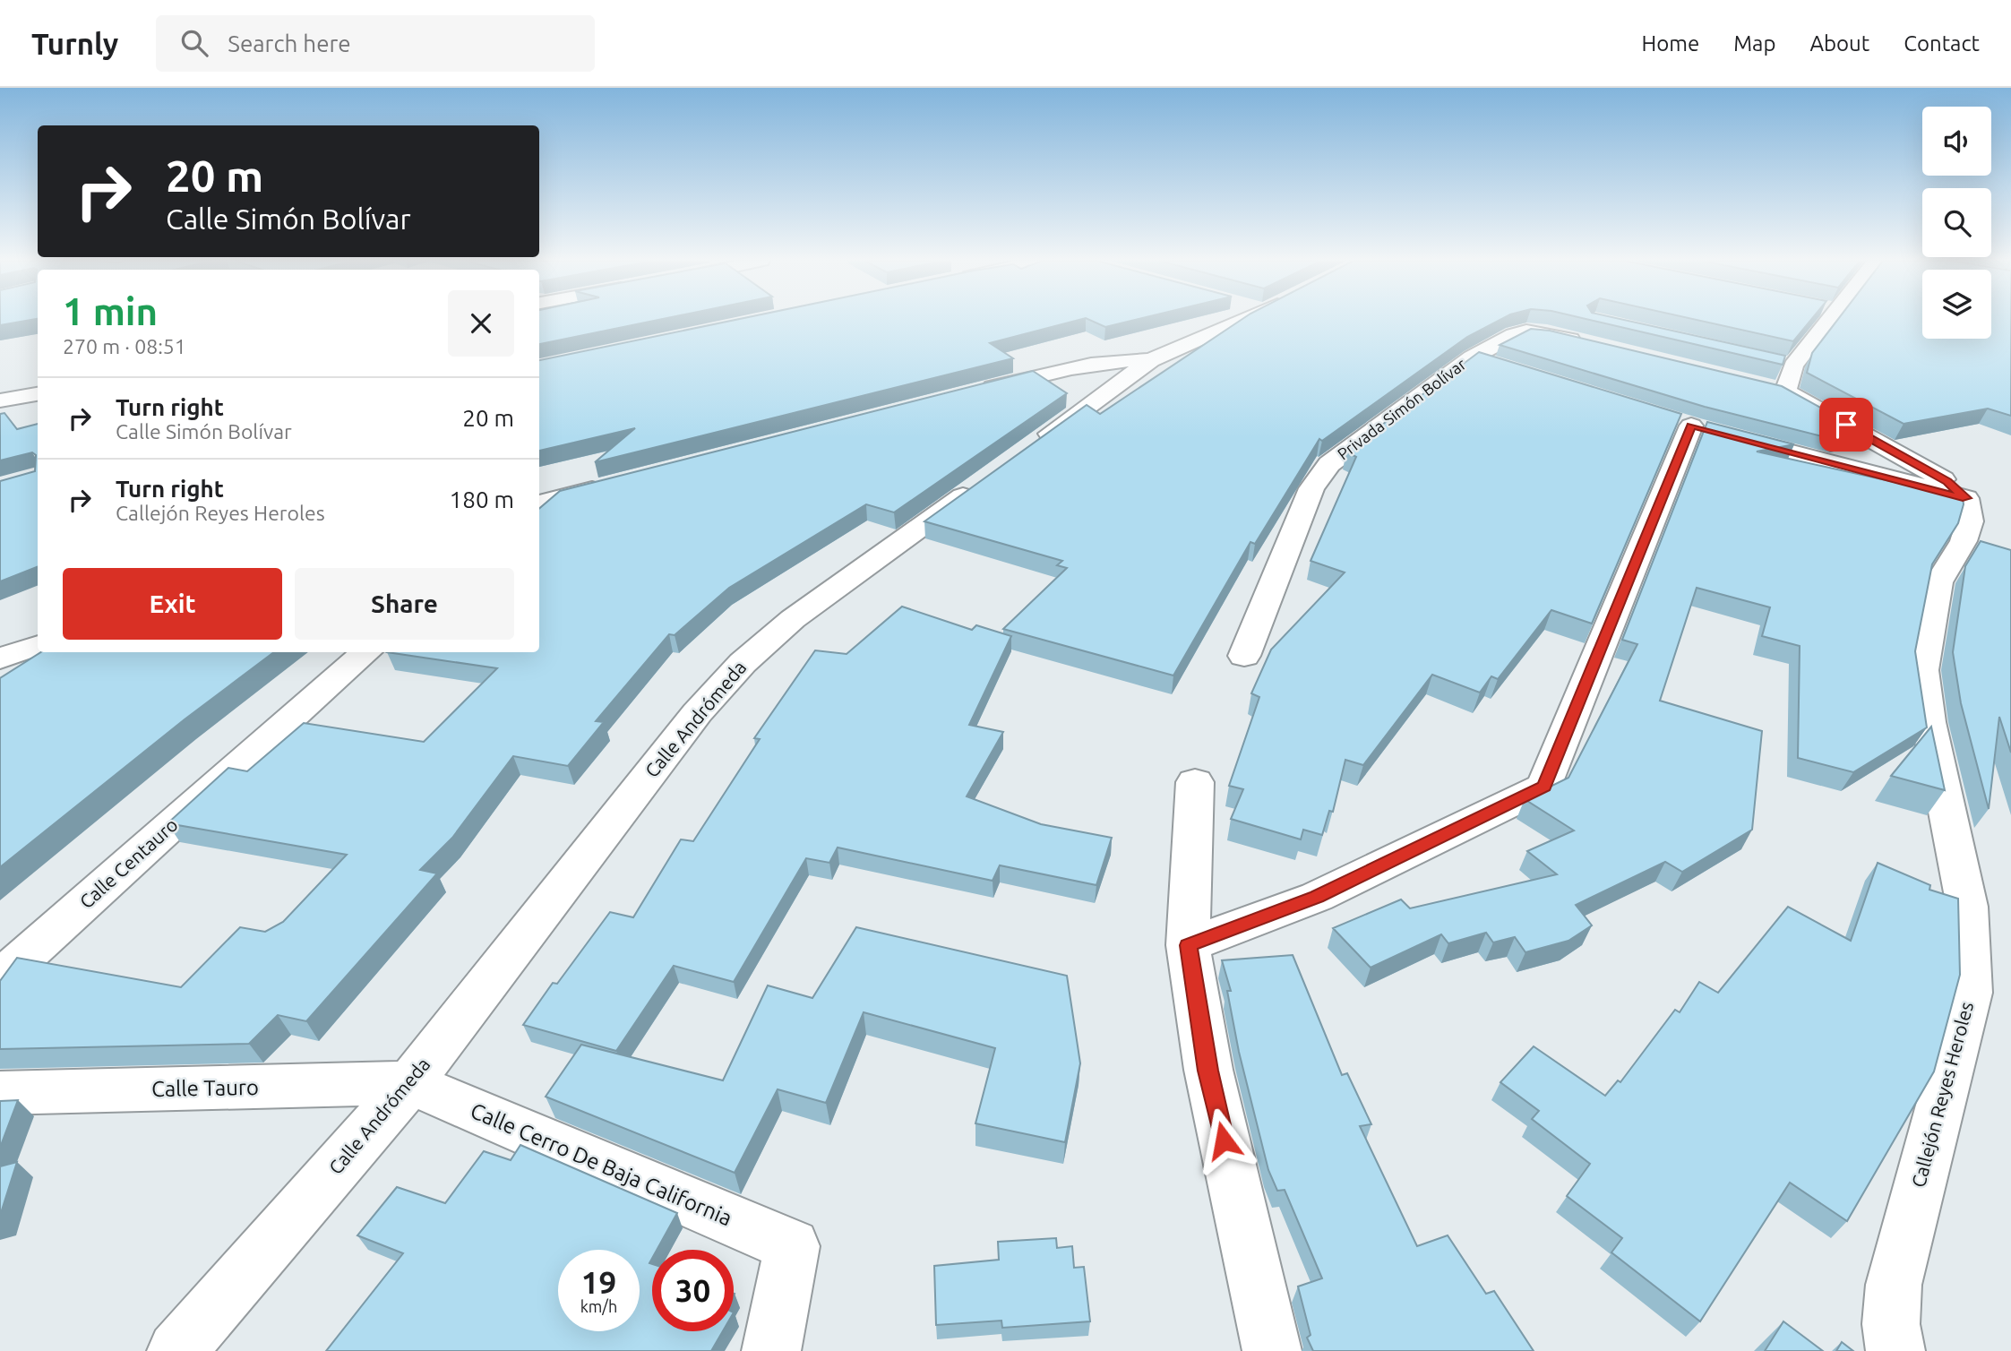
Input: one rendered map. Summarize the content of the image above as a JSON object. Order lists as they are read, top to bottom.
{
  "streets": {
    "street": [
      "Privada Simón Bolívar",
      "Calle Andrómeda",
      "Calle Centauro",
      "Calle Tauro",
      "Callejón Reyes Heroles",
      "Calle Cerro De Baja California"
    ]
  },
  "crossings": [
    ["Calle Andrómeda", "Calle Tauro"],
    ["Calle Andrómeda", "Calle Cerro De Baja California"],
    ["Calle Tauro", "Calle Cerro De Baja California"]
  ],
  "page": {
    "header": "Turnly",
    "search": "Search here",
    "nav": [
      "Home",
      "Map",
      "About",
      "Contact"
    ],
    "turn": ["20 m", "Calle Simón Bolívar"],
    "heading": ["1 min", "270 m · 08:51"],
    "list": [
      {
        "name": "Turn right",
        "note": "Calle Simón Bolívar",
        "value": "20 m"
      },
      {
        "name": "Turn right",
        "note": "Callejón Reyes Heroles",
        "value": "180 m"
      }
    ],
    "buttons": ["Exit", "Share"],
    "speed": "19 km/h",
    "limit": "30"
  }
}
